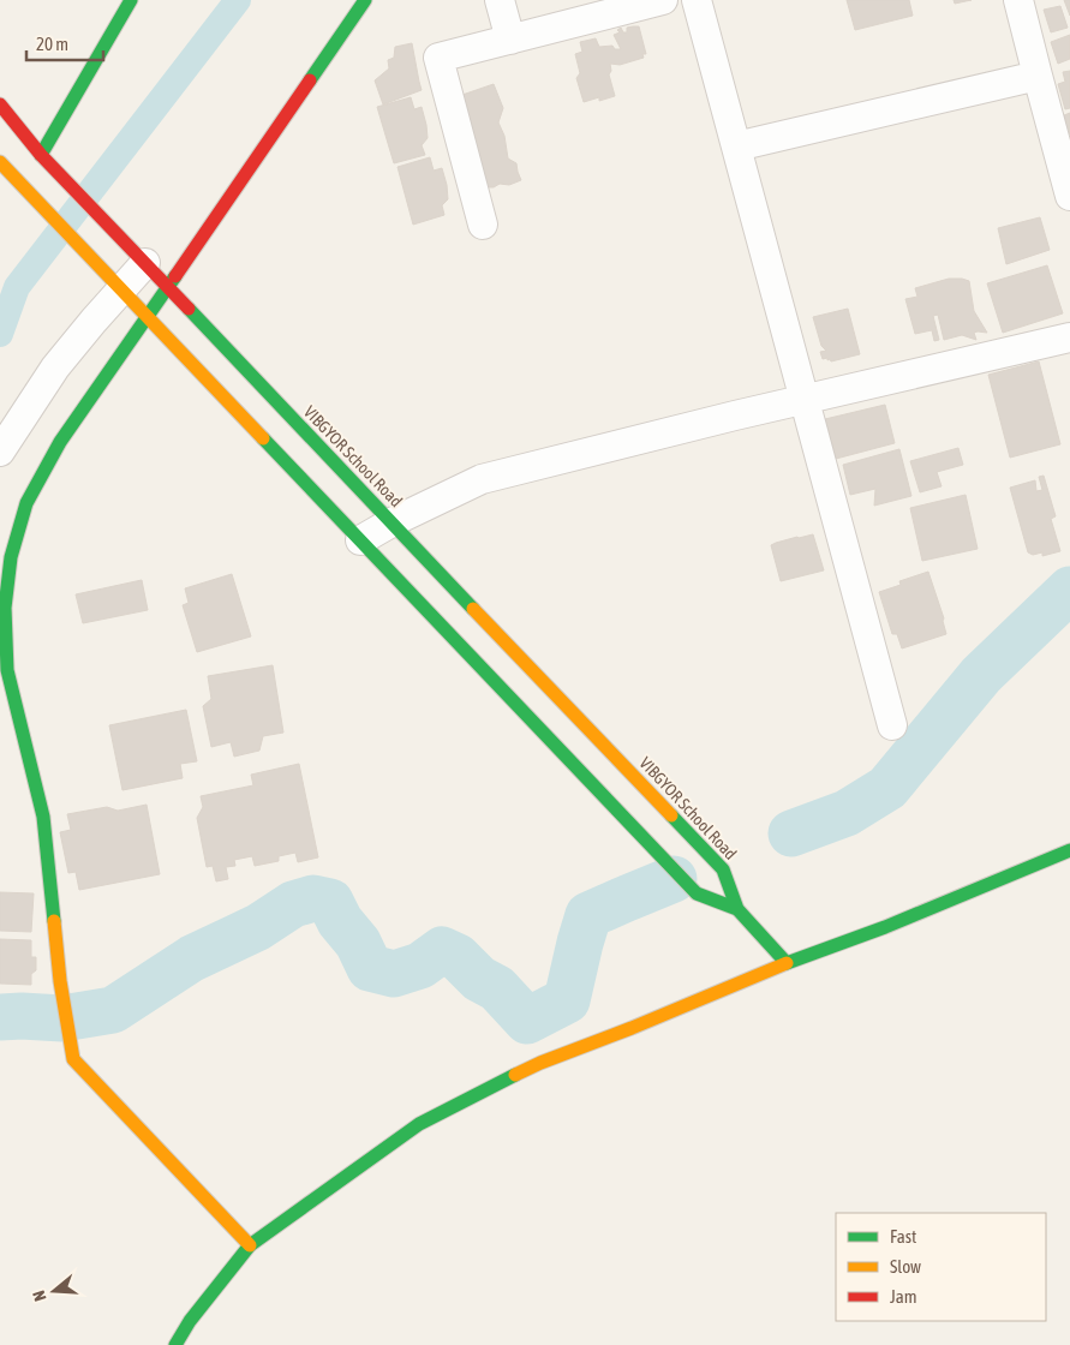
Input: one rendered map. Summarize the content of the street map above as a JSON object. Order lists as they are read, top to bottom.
{
  "streets": {
    "main road": ["VIBGYOR School Road"]
  },
  "legend": ["Fast", "Slow", "Jam"],
  "scale_bar": "20 m",
  "north": "left"
}
